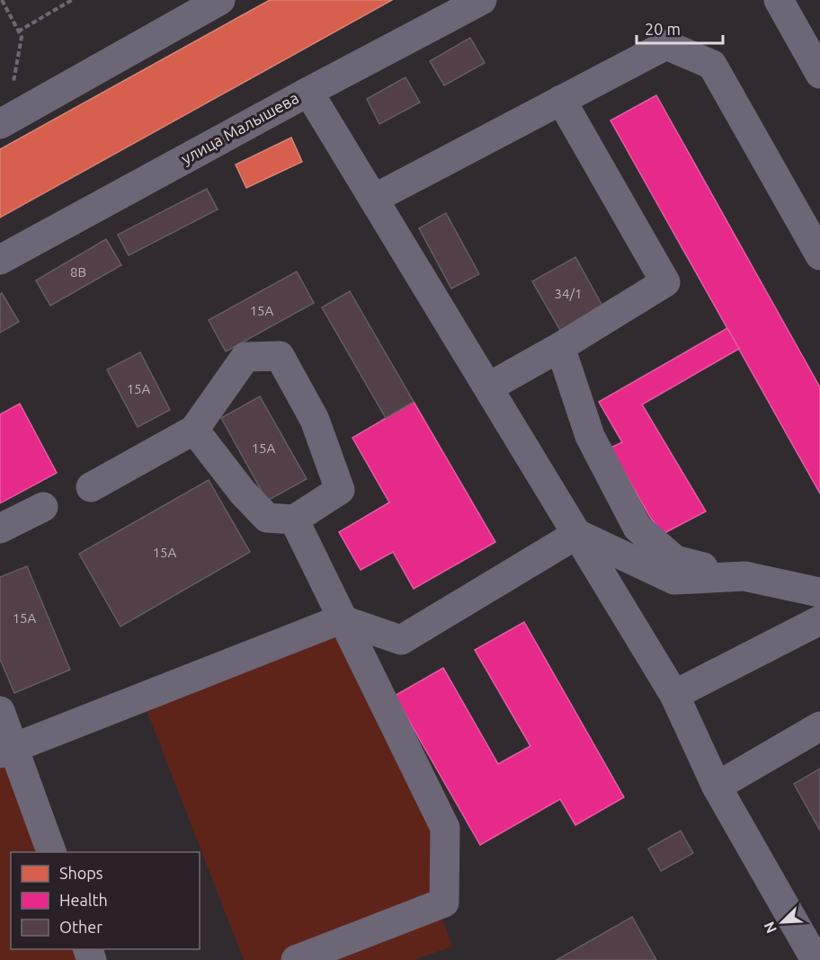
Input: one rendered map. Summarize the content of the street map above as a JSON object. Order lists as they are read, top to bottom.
{
  "streets": {
    "street": ["улица Малышева"]
  },
  "house_numbers": [
    "8В",
    "34/1",
    "15А",
    "15А",
    "15А",
    "15А",
    "15А"
  ],
  "legend": ["Shops", "Health", "Other"],
  "scale_bar": "20 m",
  "north": "bottom left"
}
